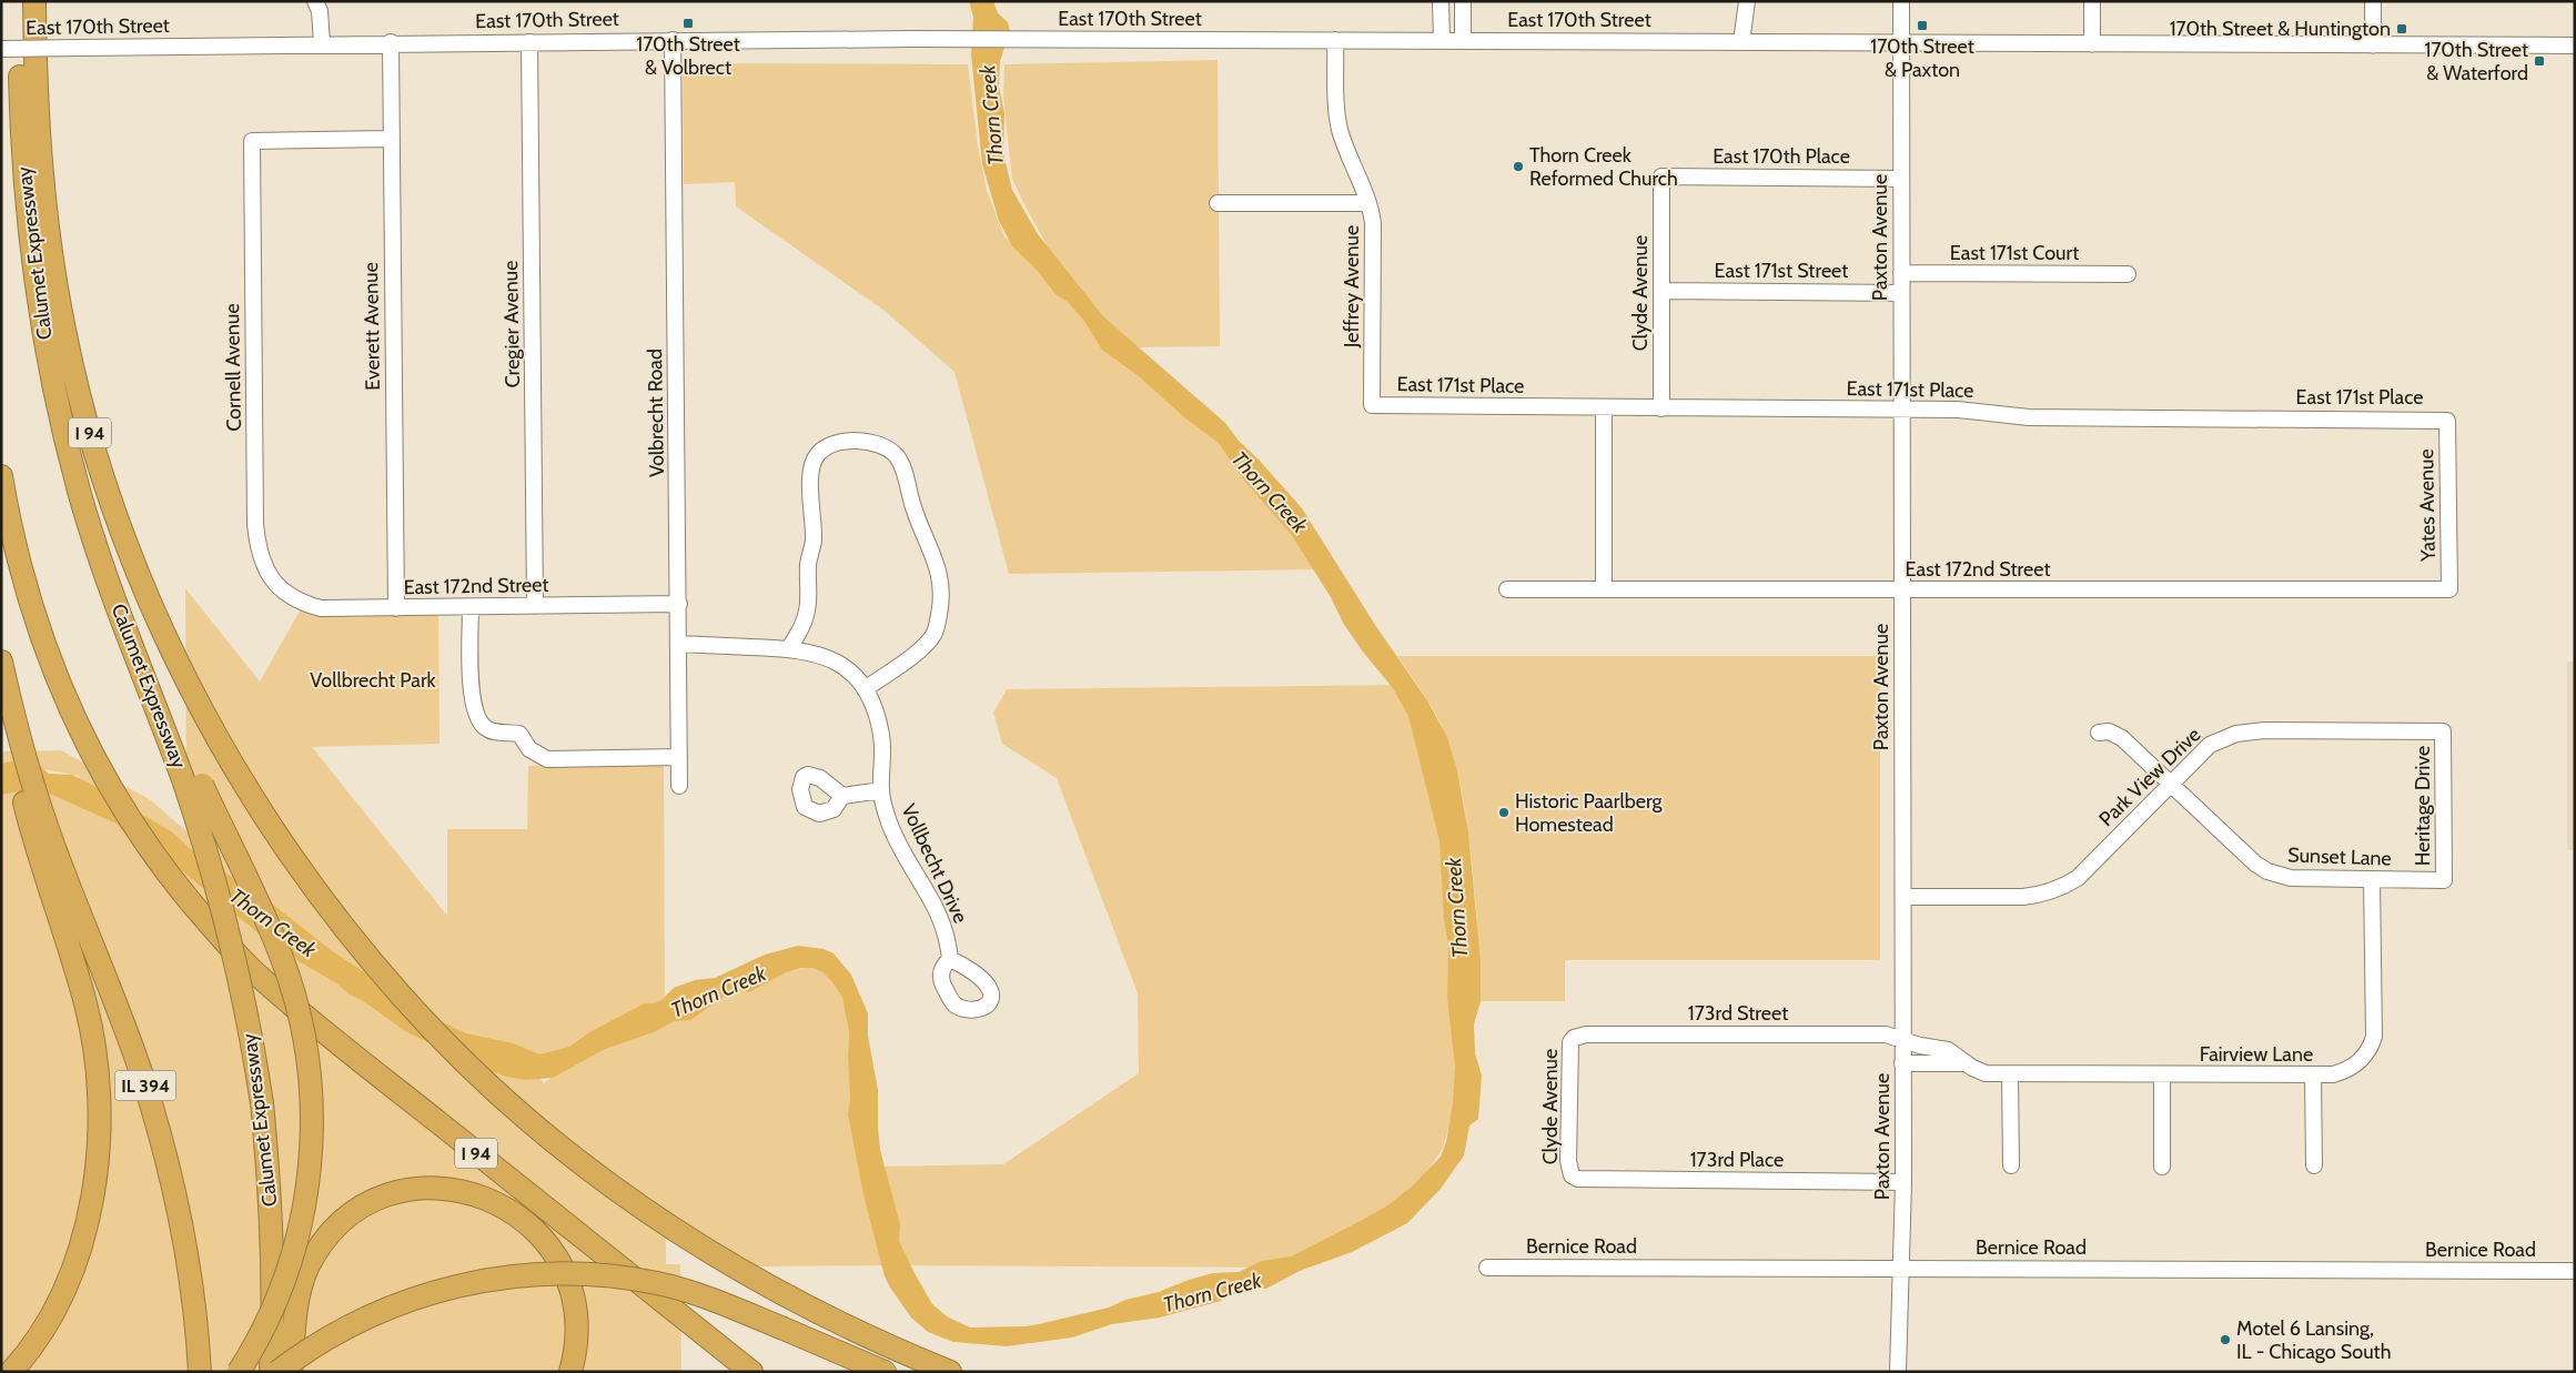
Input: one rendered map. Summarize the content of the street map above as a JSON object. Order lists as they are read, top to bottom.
{
  "streets": {
    "highway": ["Calumet Expressway", "I 94", "IL 394"],
    "street": [
      "East 170th Street",
      "East 170th Place",
      "Paxton Avenue",
      "East 171st Court",
      "East 171st Street",
      "Jeffrey Avenue",
      "Clyde Avenue",
      "Cregier Avenue",
      "Everett Avenue",
      "Cornell Avenue",
      "East 171st Place",
      "Volbrecht Road",
      "Yates Avenue",
      "East 172nd Street",
      "Park View Drive",
      "Heritage Drive",
      "Sunset Lane",
      "Vollbecht Drive",
      "173rd Street",
      "Fairview Lane",
      "173rd Place",
      "Bernice Road"
    ]
  },
  "crossings": [
    ["East 170th Street", "Paxton Avenue"],
    ["East 170th Street", "Jeffrey Avenue"],
    ["East 170th Street", "Cregier Avenue"],
    ["East 170th Street", "Everett Avenue"],
    ["East 170th Street", "Volbrecht Road"],
    ["East 170th Place", "Paxton Avenue"],
    ["East 170th Place", "Clyde Avenue"],
    ["Paxton Avenue", "East 171st Court"],
    ["Paxton Avenue", "East 171st Street"],
    ["Paxton Avenue", "East 171st Place"],
    ["Paxton Avenue", "East 172nd Street"],
    ["Paxton Avenue", "Park View Drive"],
    ["Paxton Avenue", "173rd Street"],
    ["Paxton Avenue", "Fairview Lane"],
    ["Paxton Avenue", "173rd Place"],
    ["Paxton Avenue", "Bernice Road"],
    ["East 171st Street", "Clyde Avenue"],
    ["Jeffrey Avenue", "East 171st Place"],
    ["Clyde Avenue", "East 171st Place"],
    ["Clyde Avenue", "173rd Street"],
    ["Clyde Avenue", "173rd Place"],
    ["Cregier Avenue", "East 172nd Street"],
    ["Everett Avenue", "Cornell Avenue"],
    ["Everett Avenue", "East 172nd Street"],
    ["Cornell Avenue", "East 172nd Street"],
    ["East 171st Place", "Yates Avenue"],
    ["Volbrecht Road", "East 172nd Street"],
    ["Volbrecht Road", "Vollbecht Drive"],
    ["Yates Avenue", "East 172nd Street"],
    ["Park View Drive", "Heritage Drive"],
    ["Park View Drive", "Sunset Lane"],
    ["Heritage Drive", "Sunset Lane"],
    ["Sunset Lane", "Fairview Lane"],
    ["173rd Street", "Fairview Lane"]
  ],
  "water": ["Thorn Creek"],
  "parks": ["Vollbrecht Park"],
  "places": {
    "transit": [
      "170th Street & Volbrect",
      "170th Street & Paxton",
      "170th Street & Huntington",
      "170th Street & Waterford"
    ],
    "other": ["Thorn Creek Reformed Church", "Historic Paarlberg Homestead", "Motel 6 Lansing, IL - Chicago South"]
  }
}
